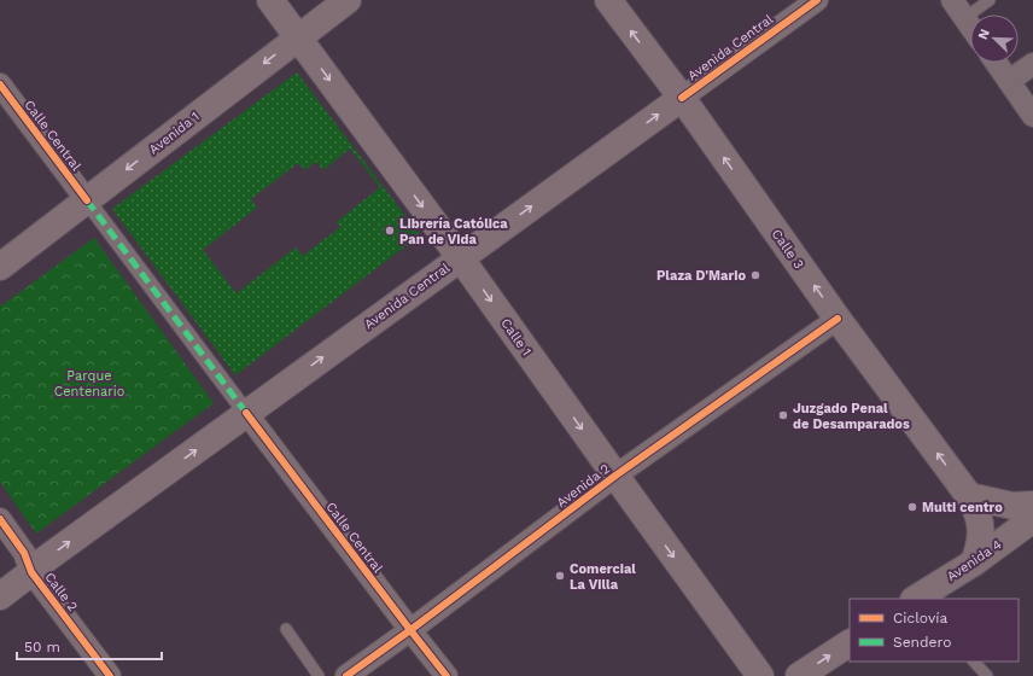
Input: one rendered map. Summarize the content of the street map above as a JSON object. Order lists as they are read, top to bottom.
{
  "streets": {
    "main road": [
      "Avenida Central",
      "Avenida 1",
      "Calle 3",
      "Calle 1",
      "Avenida 4"
    ],
    "street": ["Calle Central", "Avenida 2", "Calle 2"]
  },
  "crossings": [
    ["Avenida Central", "Calle Central"],
    ["Avenida Central", "Calle 3"],
    ["Avenida Central", "Calle 1"],
    ["Avenida Central", "Calle 2"],
    ["Avenida 1", "Calle Central"],
    ["Avenida 1", "Calle 1"],
    ["Calle Central", "Avenida 2"],
    ["Calle 3", "Avenida 2"],
    ["Calle 3", "Avenida 4"],
    ["Calle 1", "Avenida 2"]
  ],
  "one_way": [
    "Avenida Central",
    "Avenida 1",
    "Calle 3",
    "Calle 1"
  ],
  "parks": ["Parque Centenario"],
  "places": [
    "Librería Católica Pan de Vida",
    "Plaza D'Mario",
    "Juzgado Penal de Desamparados",
    "Multi centro",
    "Comercial La Villa"
  ],
  "legend": ["Ciclovía", "Sendero"],
  "scale_bar": "50 m",
  "north": "top left"
}
